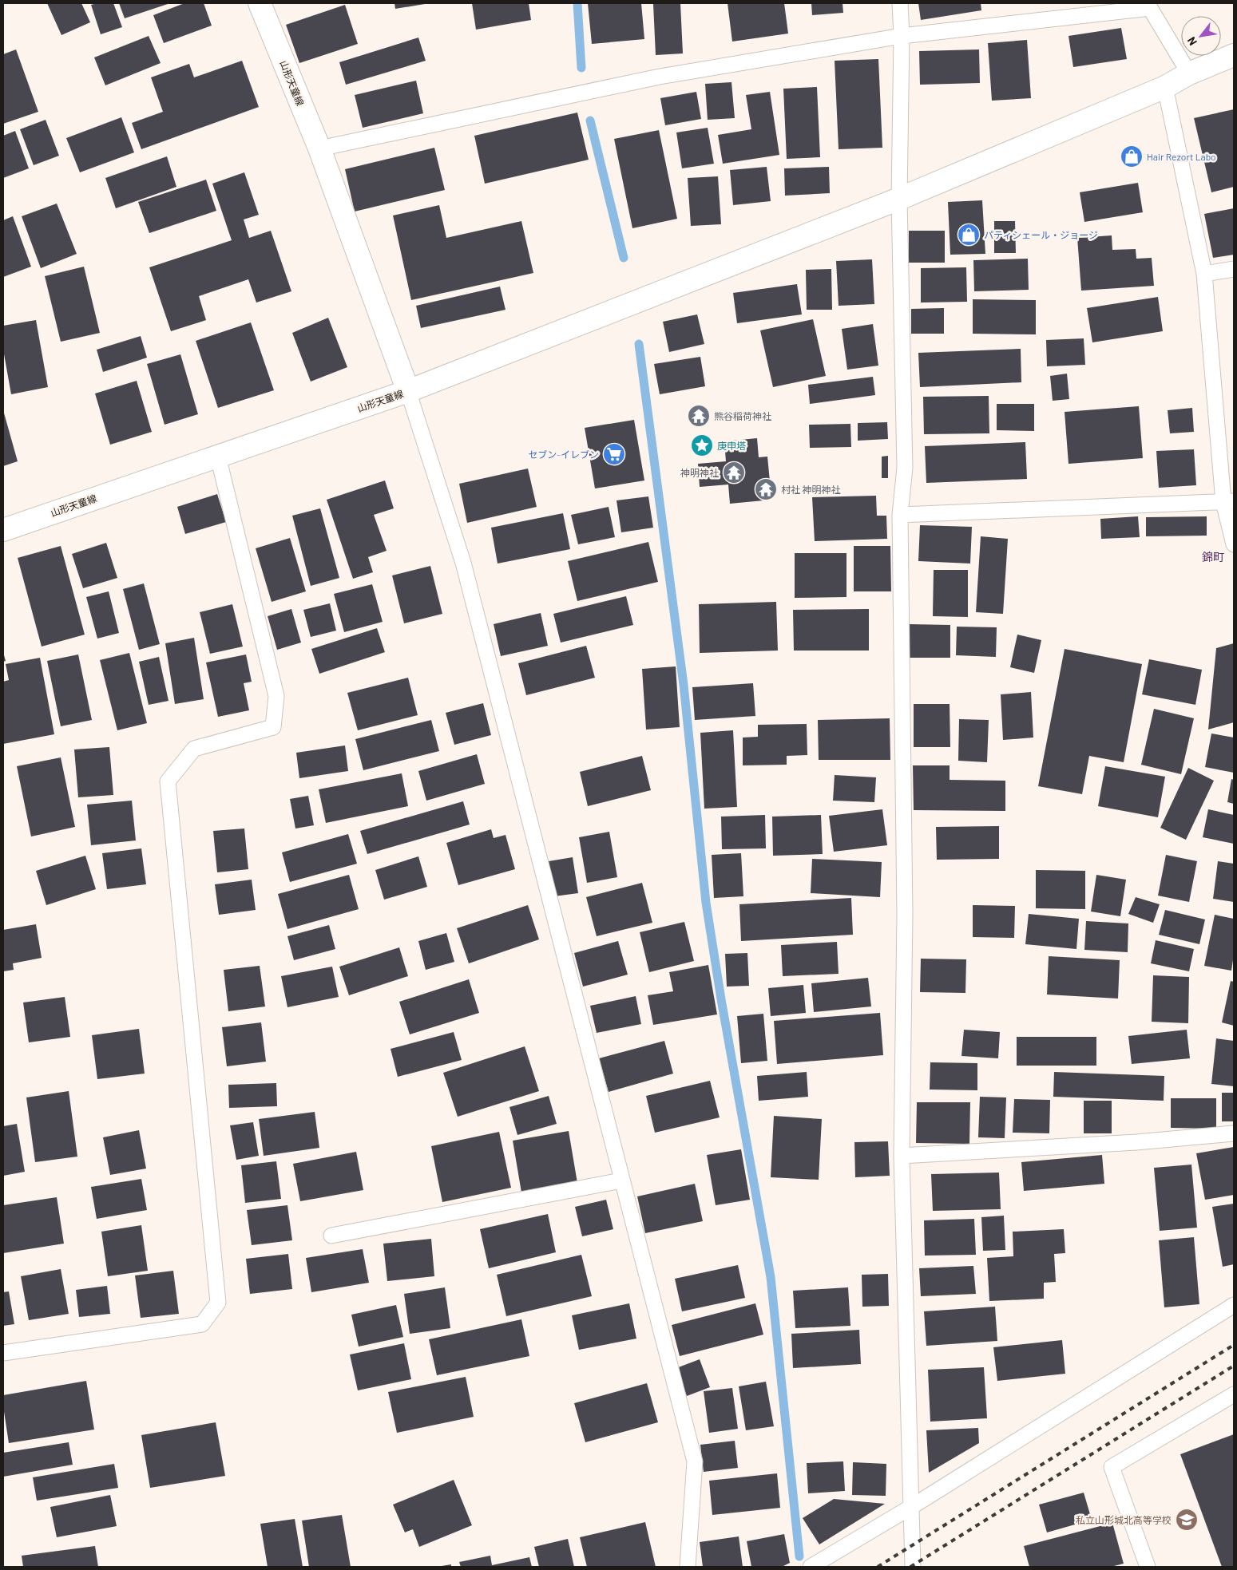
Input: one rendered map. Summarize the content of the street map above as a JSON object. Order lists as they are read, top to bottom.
{
  "streets": {
    "street": ["山形天童線"]
  },
  "districts": ["錦町"],
  "places": {
    "shop": ["Hair Rezort Labo", "パティシェール・ジョージ"],
    "temple": ["熊谷稲荷神社", "神明神社", "村社 神明神社"],
    "place": ["庚申塔"],
    "supermarket": ["セブン-イレブン"],
    "school or university": ["私立山形城北高等学校"]
  },
  "north": "bottom left"
}
